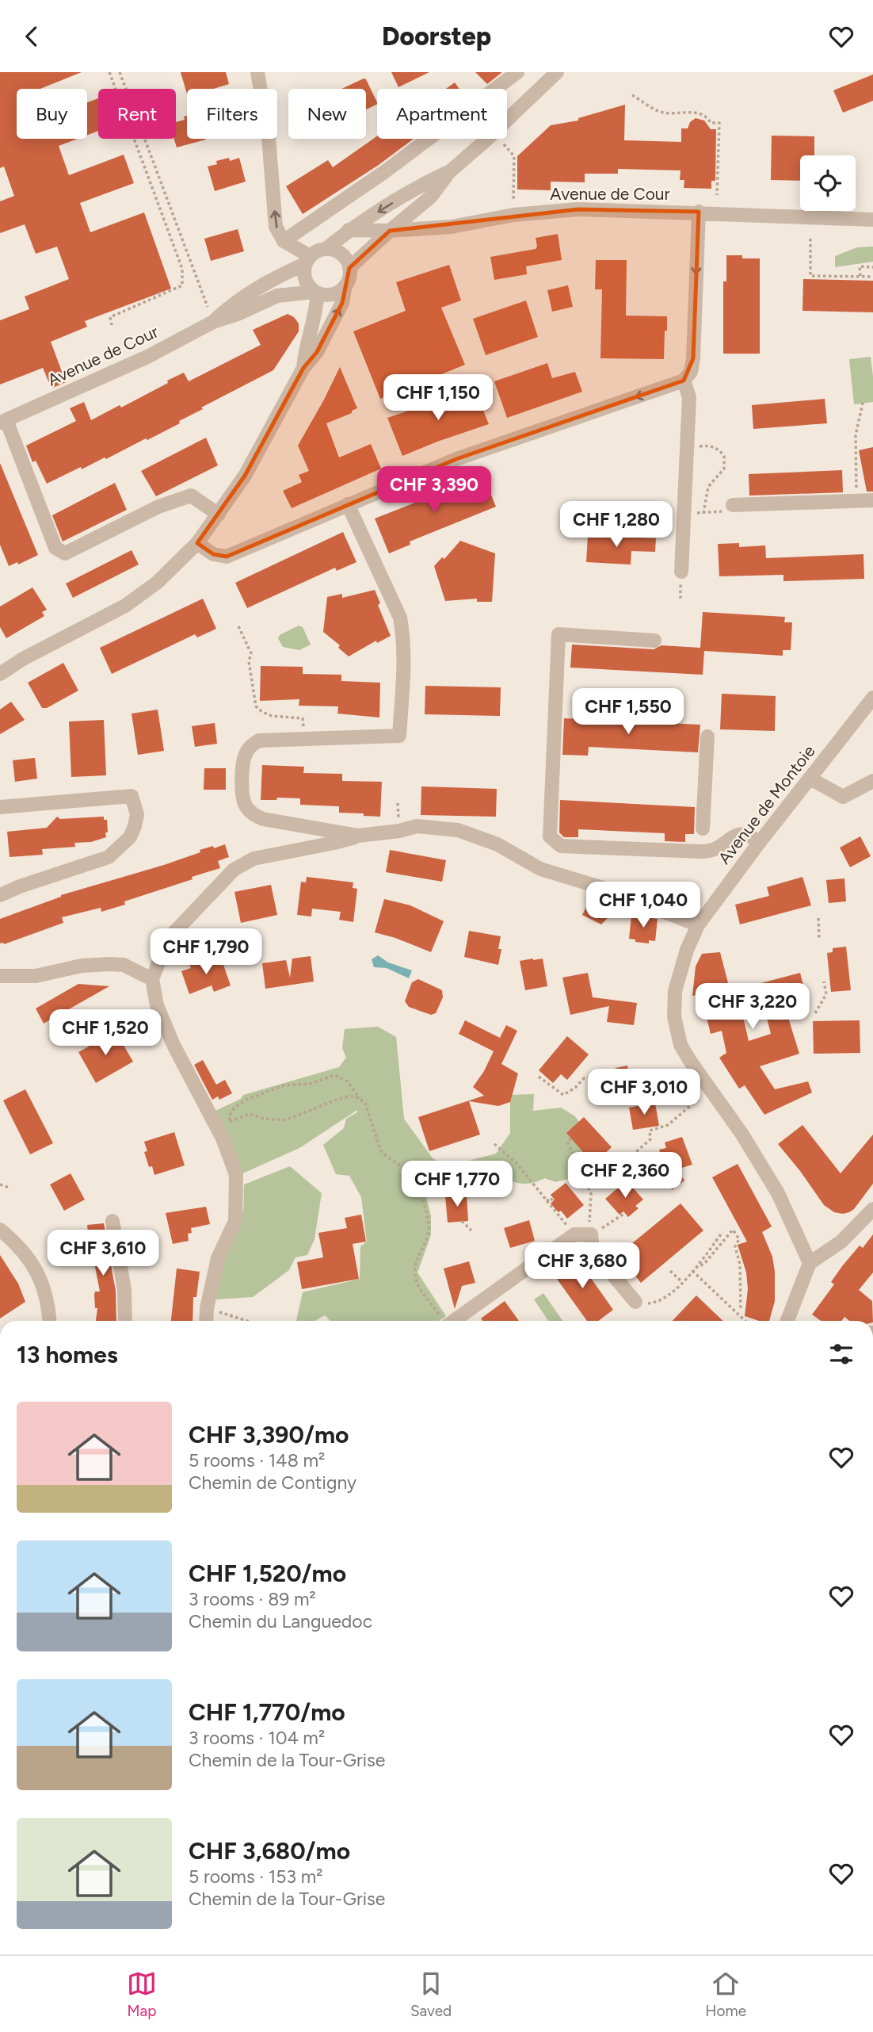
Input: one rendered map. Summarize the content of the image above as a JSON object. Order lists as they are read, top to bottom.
{
  "streets": {
    "street": ["Avenue de Cour", "Avenue de Montoie"]
  },
  "page": {
    "header": "Doorstep",
    "chip": [
      "Buy",
      "Rent",
      "Filters",
      "New",
      "Apartment"
    ],
    "price": [
      "CHF 1,150",
      "CHF 3,390",
      "CHF 1,280",
      "CHF 1,550",
      "CHF 1,040",
      "CHF 1,790",
      "CHF 3,220",
      "CHF 1,520",
      "CHF 3,010",
      "CHF 2,360",
      "CHF 1,770",
      "CHF 3,610",
      "CHF 3,680"
    ],
    "heading": "13 homes",
    "list": [
      {
        "name": "CHF 3,390/mo",
        "note": "5 rooms · 148 m² · Chemin de Contigny"
      },
      {
        "name": "CHF 1,520/mo",
        "note": "3 rooms · 89 m² · Chemin du Languedoc"
      },
      {
        "name": "CHF 1,770/mo",
        "note": "3 rooms · 104 m² · Chemin de la Tour-Grise"
      },
      {
        "name": "CHF 3,680/mo",
        "note": "5 rooms · 153 m² · Chemin de la Tour-Grise"
      }
    ],
    "tabs": ["Map", "Saved", "Home"]
  }
}
